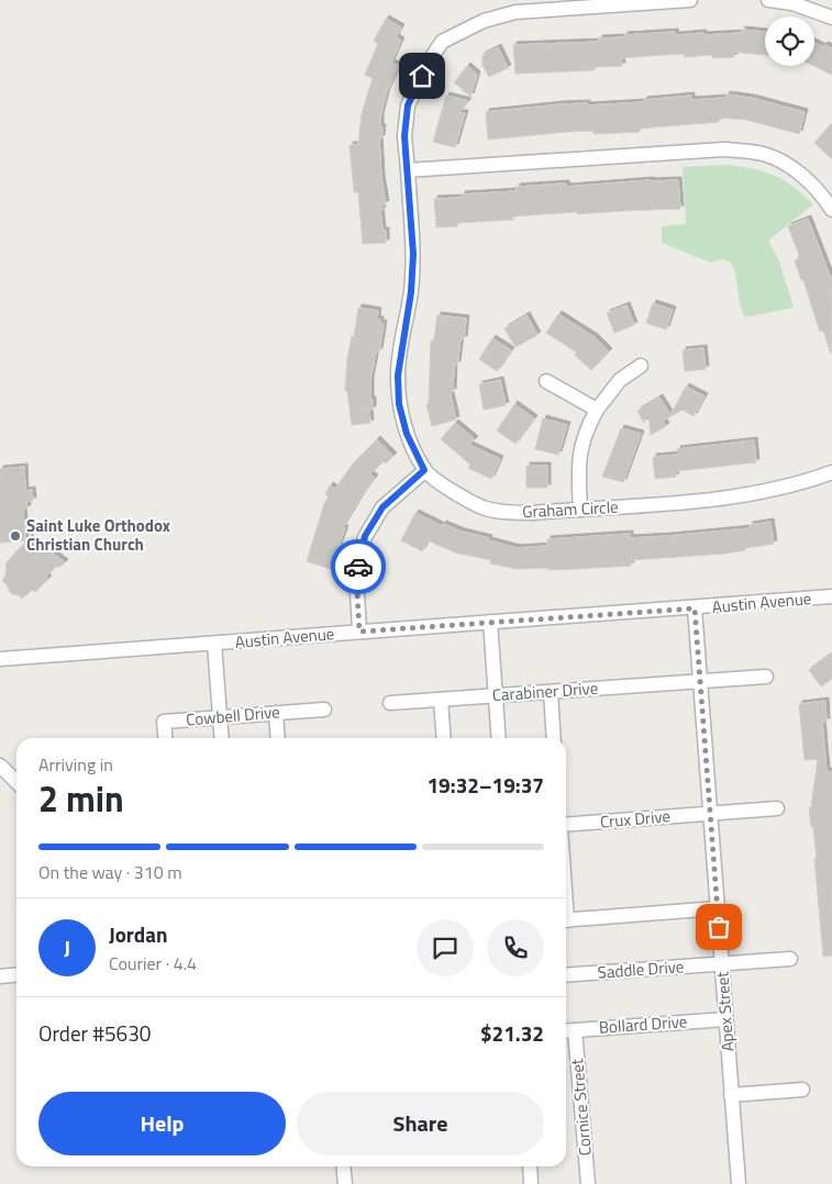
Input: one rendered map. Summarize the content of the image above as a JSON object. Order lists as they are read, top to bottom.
{
  "streets": {
    "street": [
      "Graham Circle",
      "Austin Avenue",
      "Carabiner Drive",
      "Cowbell Drive",
      "Crux Drive",
      "Saddle Drive",
      "Apex Street",
      "Bollard Drive",
      "Cornice Street"
    ]
  },
  "crossings": [
    ["Austin Avenue", "Apex Street"],
    ["Carabiner Drive", "Apex Street"],
    ["Crux Drive", "Apex Street"],
    ["Saddle Drive", "Apex Street"],
    ["Apex Street", "Bollard Drive"],
    ["Bollard Drive", "Cornice Street"]
  ],
  "places": ["Saint Luke Orthodox Christian Church"],
  "page": {
    "heading": ["2 min", "Arriving in", "19:32–19:37"],
    "panel": [
      "Jordan",
      "Courier · 4.4",
      "Order #5630",
      "$21.32"
    ],
    "bar": "On the way · 310 m",
    "round": "J",
    "buttons": ["Help", "Share"]
  }
}
